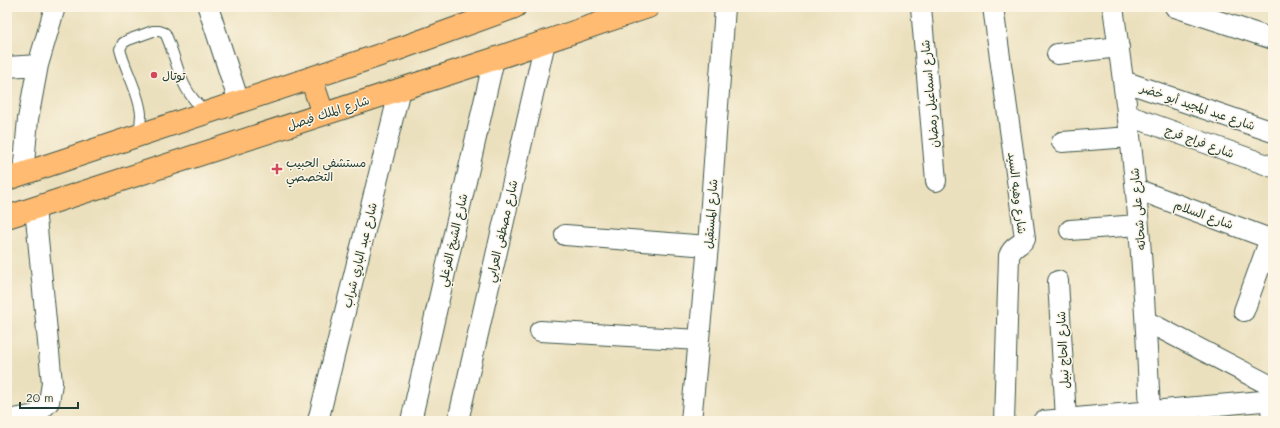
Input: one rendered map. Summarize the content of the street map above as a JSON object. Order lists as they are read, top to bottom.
{
  "streets": {
    "main road": ["شارع الملك فيصل"],
    "street": [
      "شارع اسماعيل رمضان",
      "شارع عبد المجيد أبو خضر",
      "شارع فراج فرج",
      "شارع وهبه السيد",
      "شارع على شحاته",
      "شارع المستقبل",
      "شارع السلام",
      "شارع مصطفى العرابي",
      "شارع الشيخ الفرغلي",
      "شارع عبد الباري شراب",
      "شارع الحاج نبيل"
    ]
  },
  "crossings": [
    ["شارع عبد المجيد أبو خضر", "شارع على شحاته"],
    ["شارع الملك فيصل", "شارع مصطفى العرابي"],
    ["شارع الملك فيصل", "شارع الشيخ الفرغلي"],
    ["شارع الملك فيصل", "شارع عبد الباري شراب"],
    ["شارع فراج فرج", "شارع على شحاته"],
    ["شارع على شحاته", "شارع السلام"]
  ],
  "places": {
    "other": ["توتال"],
    "health": ["مستشفى الحبيب التخصصي"]
  },
  "scale_bar": "20 m"
}
